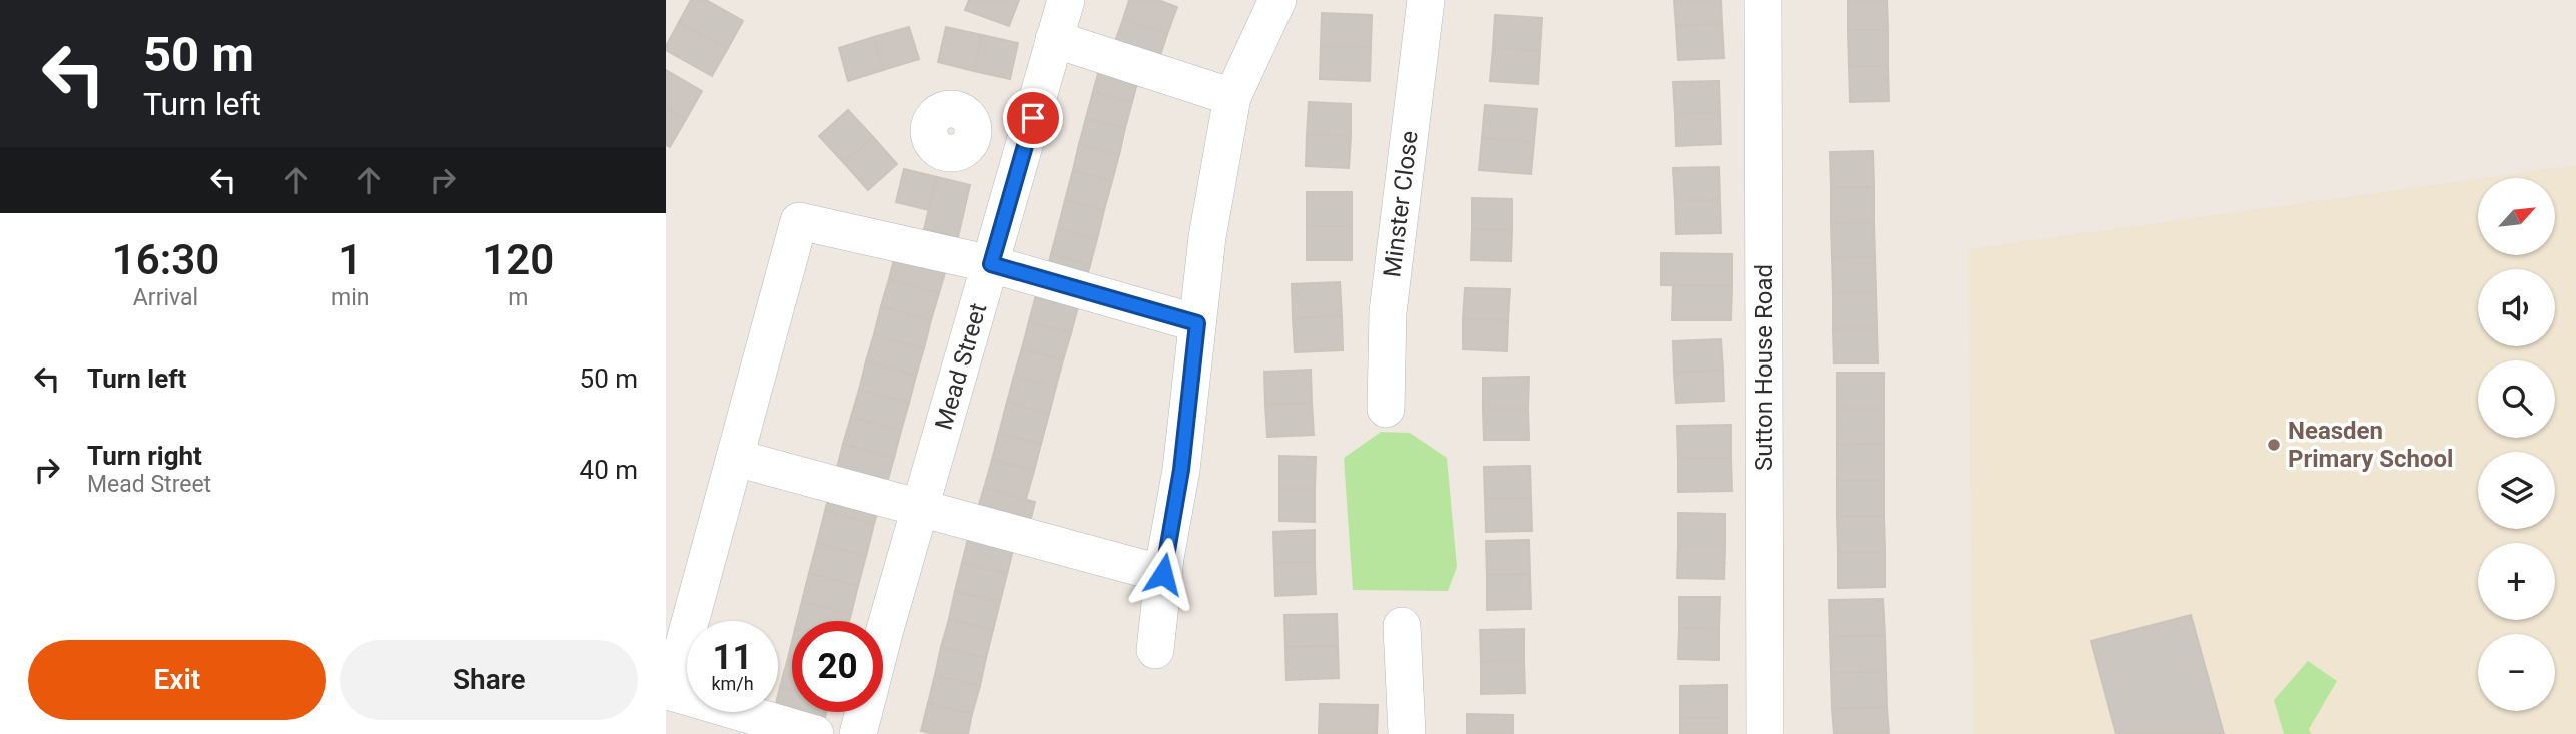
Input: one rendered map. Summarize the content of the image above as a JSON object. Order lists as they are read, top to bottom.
{
  "streets": {
    "street": ["Minster Close", "Mead Street", "Sutton House Road"]
  },
  "places": ["Neasden Primary School"],
  "north": "top right",
  "page": {
    "turn": ["50 m", "Turn left"],
    "map_buttons": ["+", "−"],
    "eta": [
      "16:30",
      "Arrival",
      "1",
      "min",
      "120",
      "m"
    ],
    "list": [
      {
        "name": "Turn left",
        "value": "50 m"
      },
      {
        "name": "Turn right",
        "note": "Mead Street",
        "value": "40 m"
      }
    ],
    "speed": "11 km/h",
    "limit": "20",
    "buttons": ["Exit", "Share"]
  }
}
